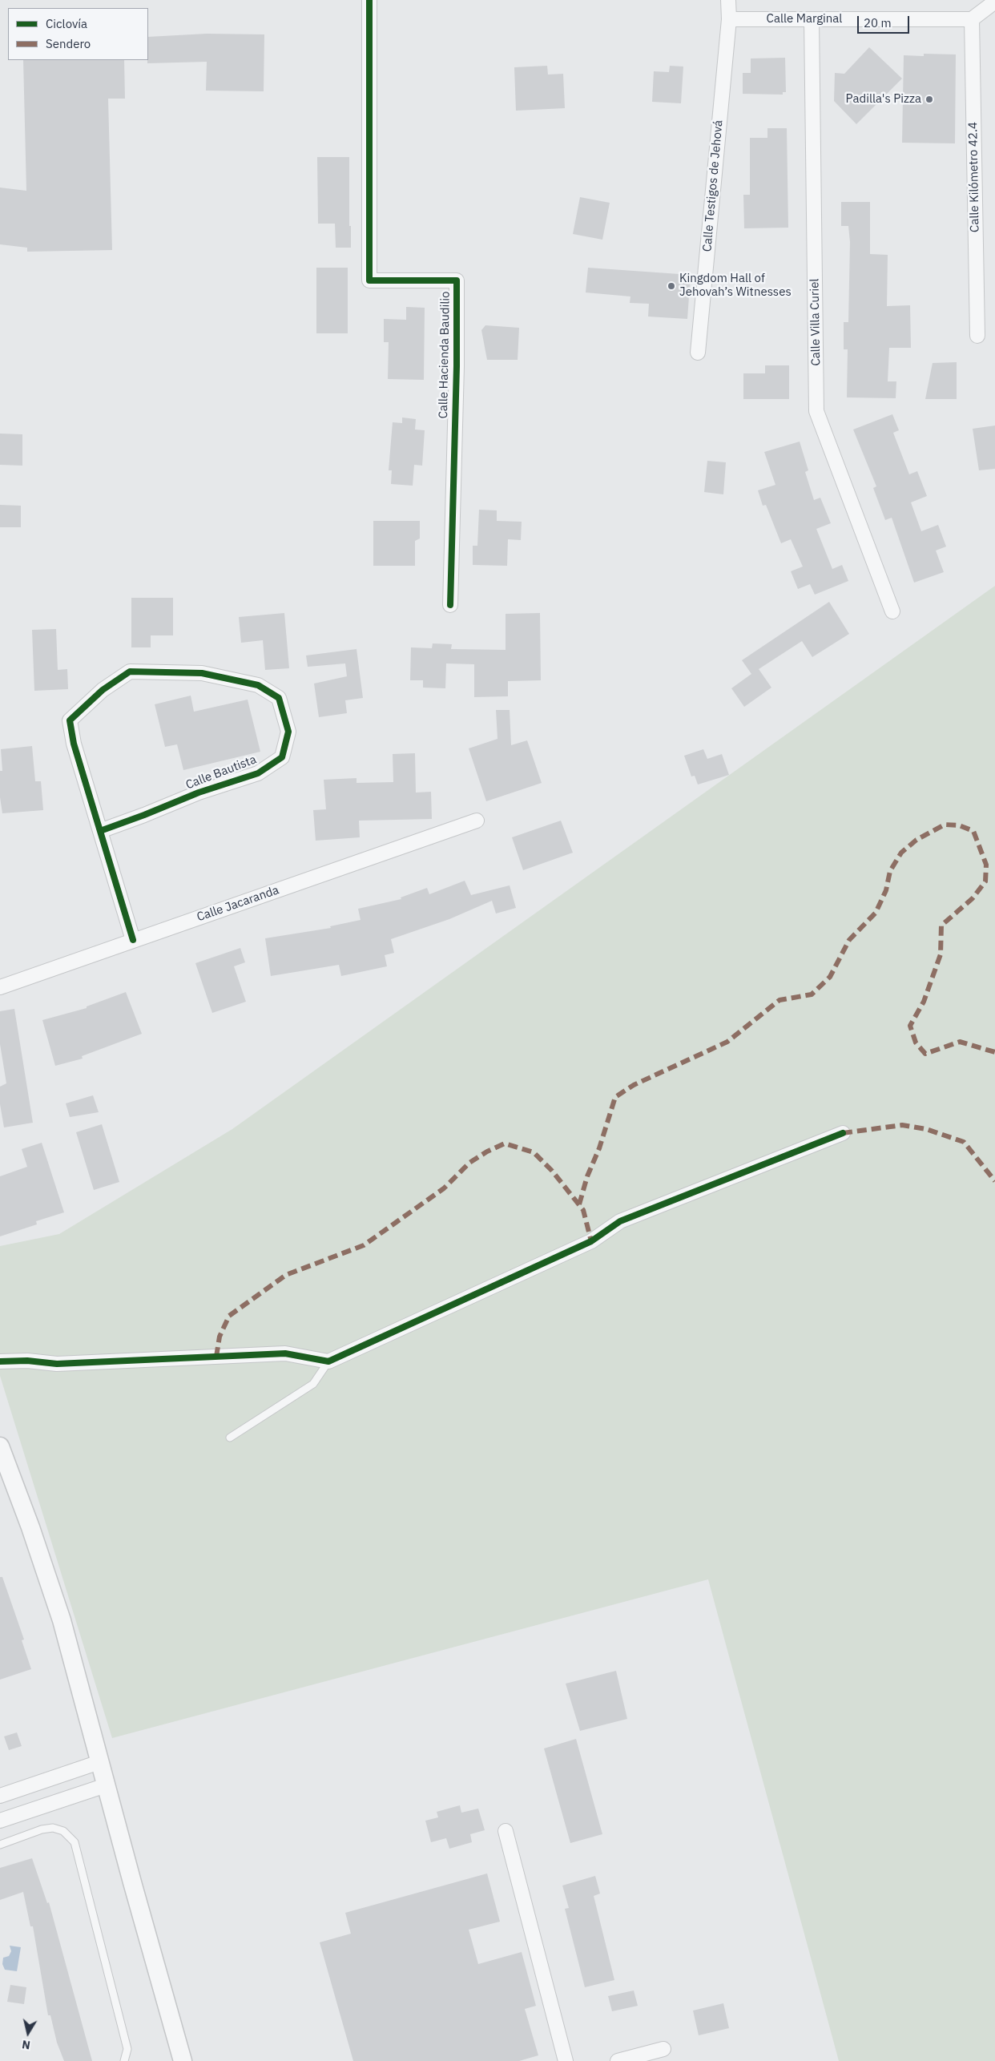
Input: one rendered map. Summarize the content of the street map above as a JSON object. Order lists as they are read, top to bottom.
{
  "streets": {
    "street": [
      "Calle Marginal",
      "Calle Kilómetro 42.4",
      "Calle Testigos de Jehová",
      "Calle Villa Curiel",
      "Calle Hacienda Baudilio",
      "Calle Bautista",
      "Calle Jacaranda"
    ]
  },
  "crossings": [
    ["Calle Marginal", "Calle Kilómetro 42.4"],
    ["Calle Marginal", "Calle Testigos de Jehová"],
    ["Calle Marginal", "Calle Villa Curiel"],
    ["Calle Bautista", "Calle Jacaranda"]
  ],
  "places": ["Padilla's Pizza", "Kingdom Hall of Jehovah’s Witnesses"],
  "legend": ["Ciclovía", "Sendero"],
  "scale_bar": "20 m",
  "north": "bottom"
}
